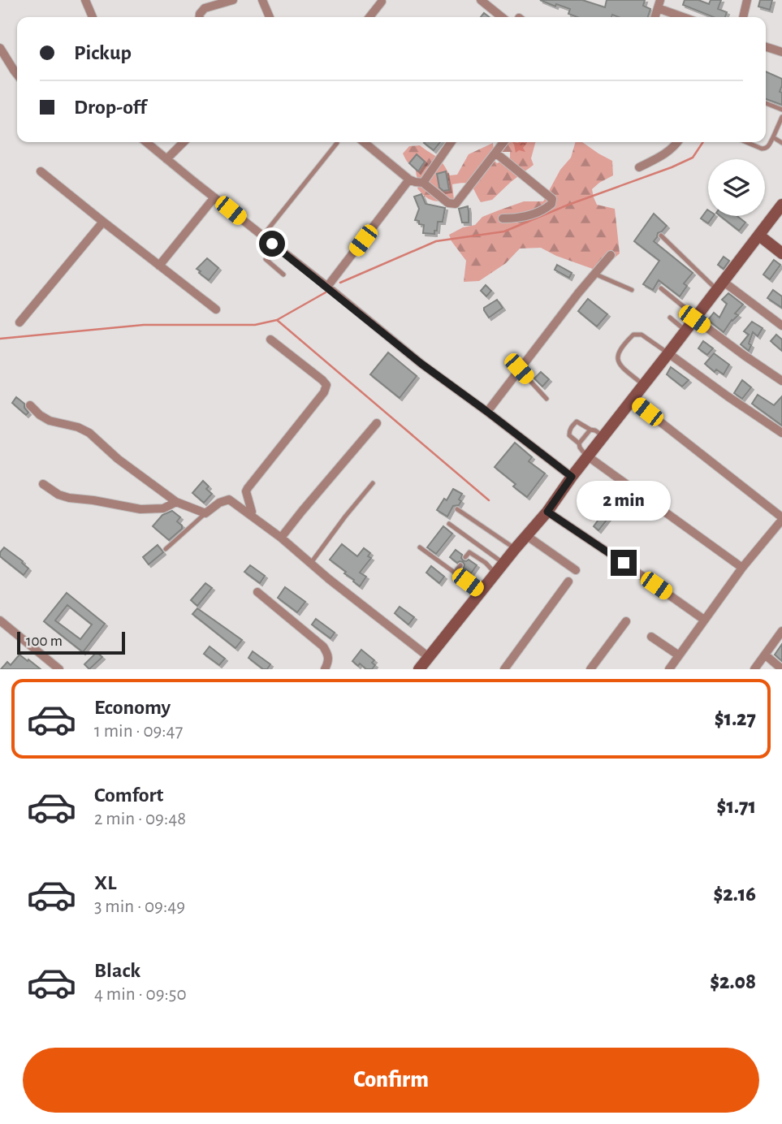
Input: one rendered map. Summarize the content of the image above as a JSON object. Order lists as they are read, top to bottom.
{
  "scale_bar": "100 m",
  "page": {
    "banner": ["Pickup", "Drop-off"],
    "bubble": "2 min",
    "scale": "100 m",
    "list": [
      {
        "name": "Economy",
        "note": "1 min · 09:47",
        "value": "$1.27"
      },
      {
        "name": "Comfort",
        "note": "2 min · 09:48",
        "value": "$1.71"
      },
      {
        "name": "XL",
        "note": "3 min · 09:49",
        "value": "$2.16"
      },
      {
        "name": "Black",
        "note": "4 min · 09:50",
        "value": "$2.08"
      }
    ],
    "buttons": "Confirm"
  }
}
